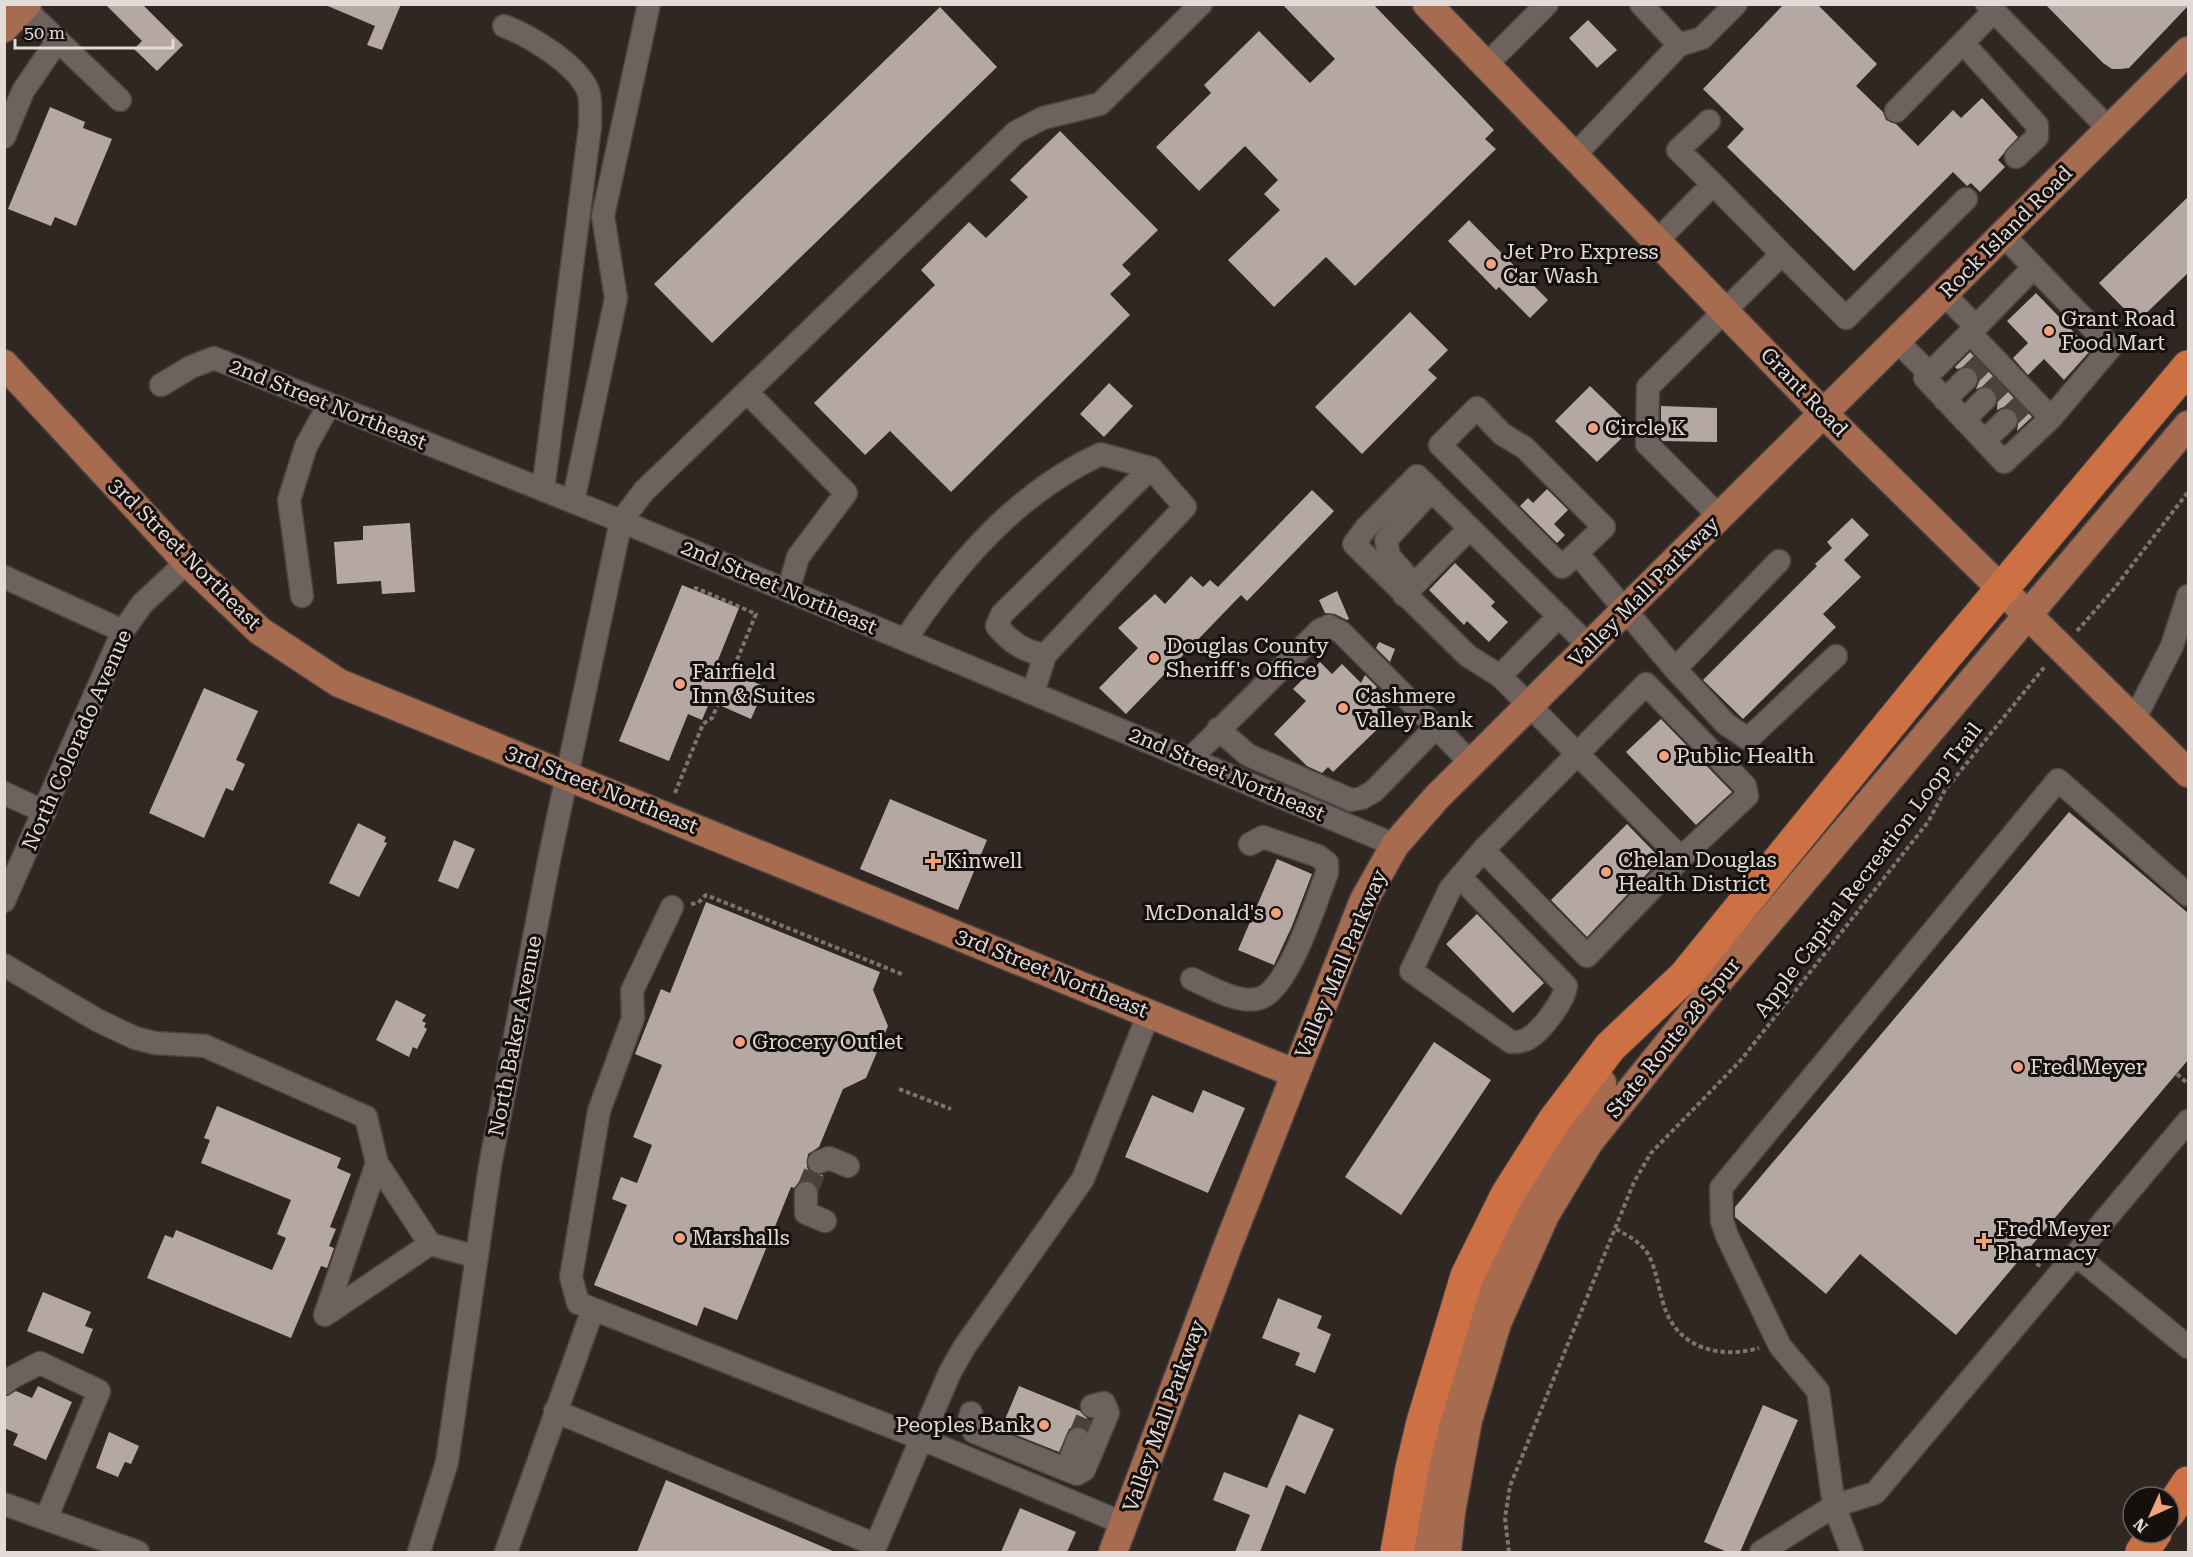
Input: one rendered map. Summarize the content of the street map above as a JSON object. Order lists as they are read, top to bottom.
{
  "streets": {
    "main road": [
      "Rock Island Road",
      "Grant Road",
      "3rd Street Northeast",
      "Valley Mall Parkway",
      "State Route 28 Spur"
    ],
    "street": ["2nd Street Northeast", "North Colorado Avenue", "North Baker Avenue"],
    "path": ["Apple Capital Recreation Loop Trail"]
  },
  "crossings": [
    ["Rock Island Road", "Grant Road"],
    ["Rock Island Road", "Valley Mall Parkway"],
    ["Grant Road", "Valley Mall Parkway"],
    ["Grant Road", "State Route 28 Spur"],
    ["2nd Street Northeast", "Valley Mall Parkway"],
    ["2nd Street Northeast", "North Baker Avenue"],
    ["3rd Street Northeast", "Valley Mall Parkway"],
    ["3rd Street Northeast", "North Colorado Avenue"],
    ["3rd Street Northeast", "North Baker Avenue"]
  ],
  "places": {
    "other": [
      "Jet Pro Express Car Wash",
      "Grant Road Food Mart",
      "Circle K",
      "Douglas County Sheriff's Office",
      "Fairfield Inn & Suites",
      "Cashmere Valley Bank",
      "Public Health",
      "Chelan Douglas Health District",
      "McDonald's",
      "Grocery Outlet",
      "Fred Meyer",
      "Marshalls",
      "Peoples Bank"
    ],
    "health": ["Kinwell", "Fred Meyer Pharmacy"]
  },
  "scale_bar": "50 m",
  "north": "bottom left"
}
